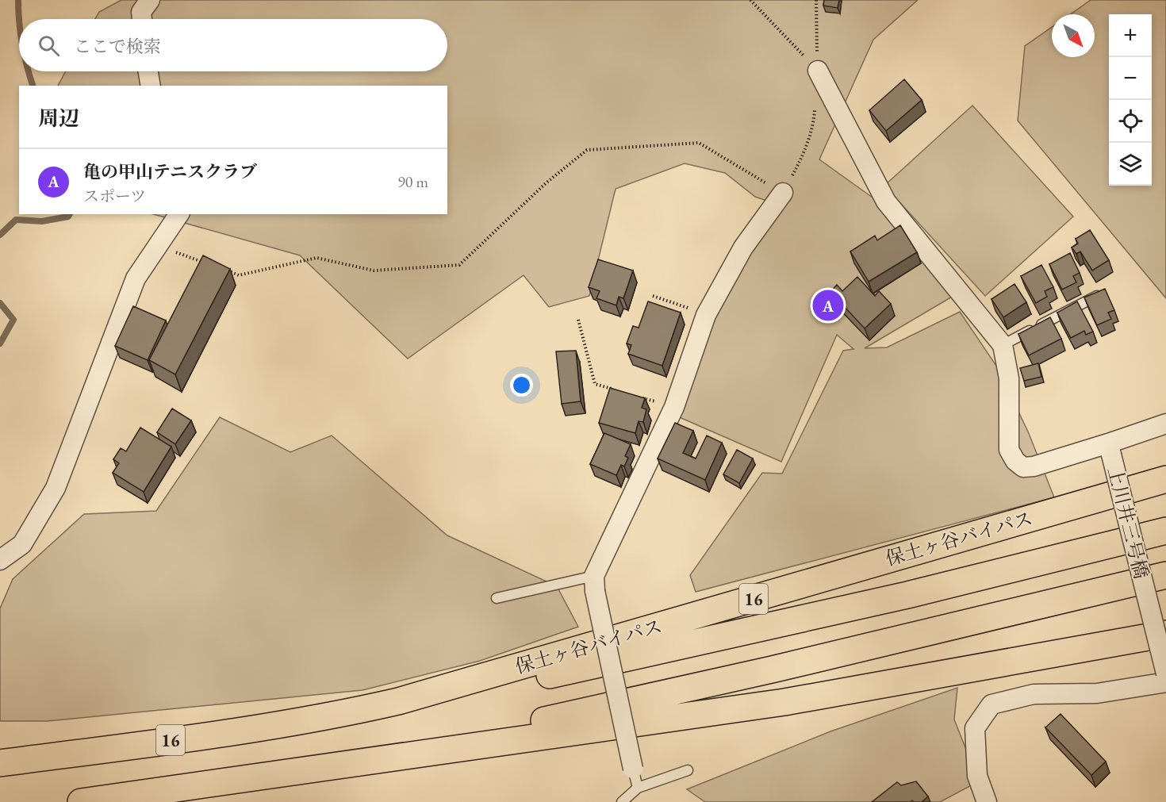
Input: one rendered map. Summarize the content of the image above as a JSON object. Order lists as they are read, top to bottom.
{
  "streets": {
    "highway": ["保土ヶ谷バイパス", "16"],
    "street": ["上川井三号橋"]
  },
  "crossings": [
    ["保土ヶ谷バイパス", "16"]
  ],
  "north": "bottom right",
  "page": {
    "map_buttons": ["+", "−"],
    "search": "ここで検索",
    "heading": "周辺",
    "list": [
      {
        "mark": "A",
        "name": "亀の甲山テニスクラブ",
        "note": "スポーツ",
        "value": "90 m"
      }
    ],
    "pins": "A"
  }
}
